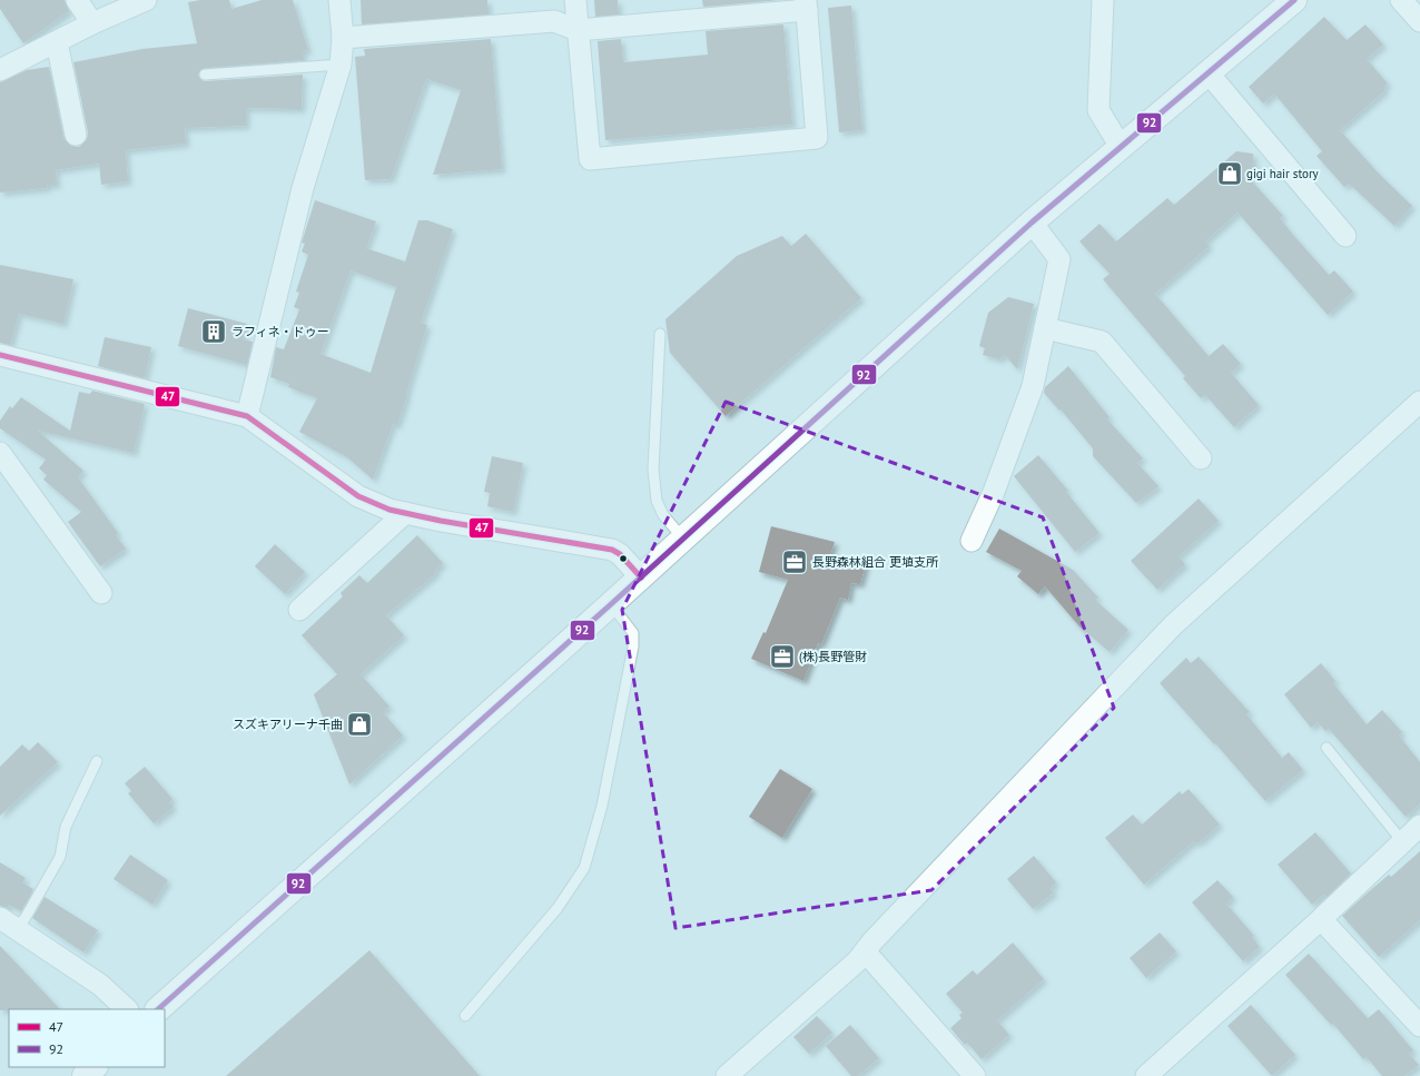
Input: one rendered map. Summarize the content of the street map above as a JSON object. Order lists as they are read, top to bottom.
{
  "places": {
    "shop": ["gigi hair story", "スズキアリーナ千曲"],
    "building": ["ラフィネ・ドゥー"],
    "office": ["長野森林組合 更埴支所", "(株)長野管財"]
  },
  "lines": ["transit line 92", "transit line 47"],
  "legend": ["47", "92"]
}
